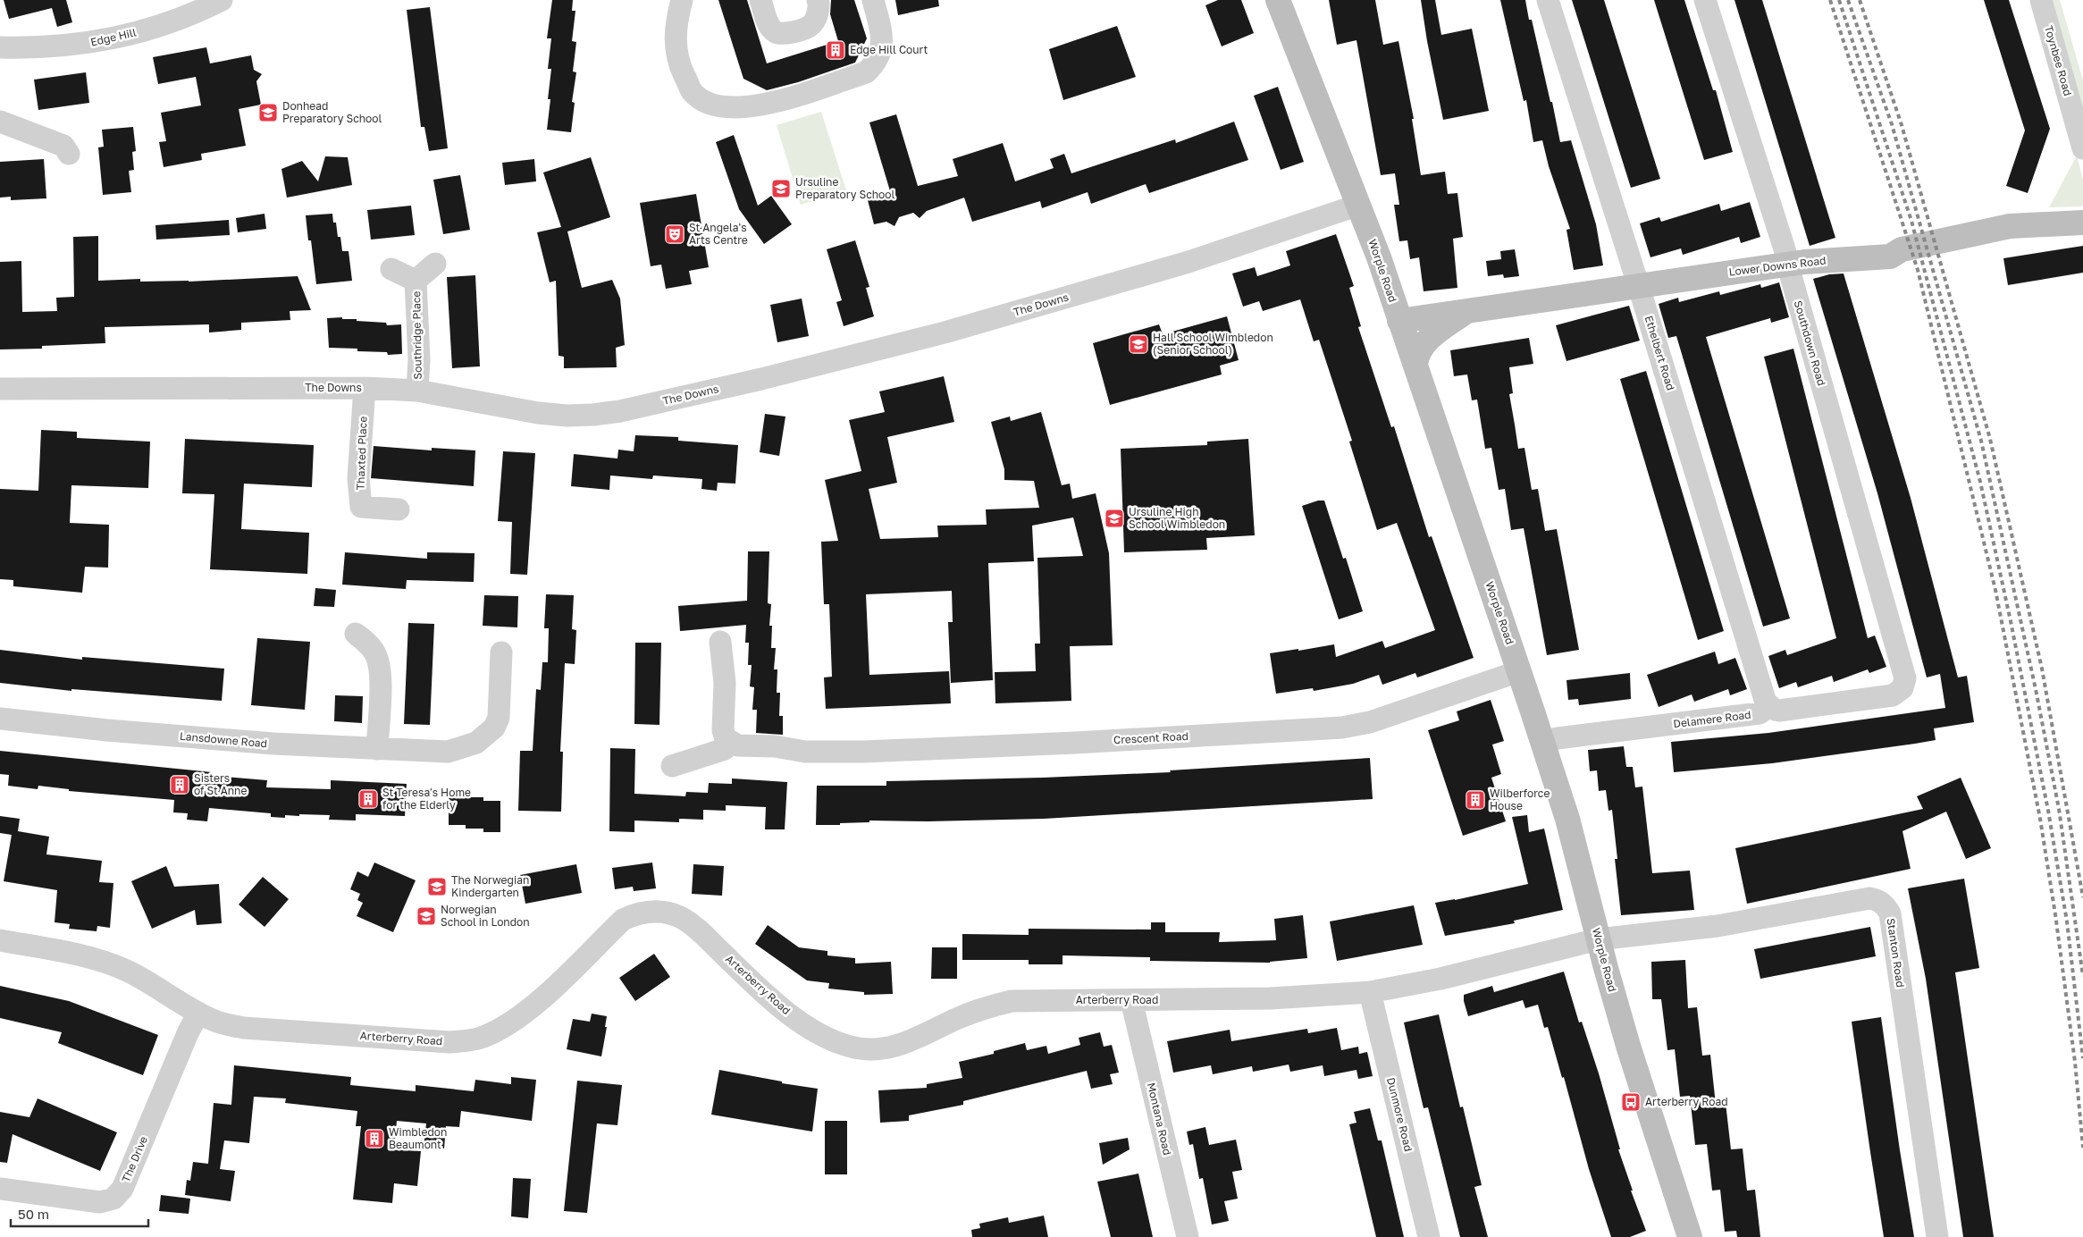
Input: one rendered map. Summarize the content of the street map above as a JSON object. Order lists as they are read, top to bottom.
{
  "streets": {
    "main road": ["Lower Downs Road", "Worple Road"],
    "street": [
      "Edge Hill",
      "Toynbee Road",
      "The Downs",
      "Southridge Place",
      "Southdown Road",
      "Ethelbert Road",
      "Thaxted Place",
      "Delamere Road",
      "Crescent Road",
      "Lansdowne Road",
      "Stanton Road",
      "Arterberry Road",
      "Dunmore Road",
      "Montana Road",
      "The Drive"
    ]
  },
  "crossings": [
    ["Lower Downs Road", "Worple Road"],
    ["Lower Downs Road", "Southdown Road"],
    ["Lower Downs Road", "Ethelbert Road"],
    ["Worple Road", "The Downs"],
    ["Worple Road", "Delamere Road"],
    ["Worple Road", "Crescent Road"],
    ["Worple Road", "Stanton Road"],
    ["Worple Road", "Arterberry Road"],
    ["The Downs", "Southridge Place"],
    ["The Downs", "Thaxted Place"],
    ["Southdown Road", "Ethelbert Road"],
    ["Southdown Road", "Delamere Road"],
    ["Ethelbert Road", "Delamere Road"],
    ["Stanton Road", "Arterberry Road"],
    ["Arterberry Road", "Dunmore Road"],
    ["Arterberry Road", "Montana Road"],
    ["Arterberry Road", "The Drive"]
  ],
  "places": {
    "building": [
      "Edge Hill Court",
      "Sisters of St Anne",
      "St Teresa's Home for the Elderly",
      "Wilberforce House",
      "Wimbledon Beaumont"
    ],
    "school or university": [
      "Donhead Preparatory School",
      "Ursuline Preparatory School",
      "Hall School Wimbledon (Senior School)",
      "Ursuline High School Wimbledon",
      "The Norwegian Kindergarten",
      "Norwegian School in London"
    ],
    "theatre": ["St Angela's Arts Centre"],
    "bus stop": ["Arterberry Road"]
  },
  "scale_bar": "50 m"
}
